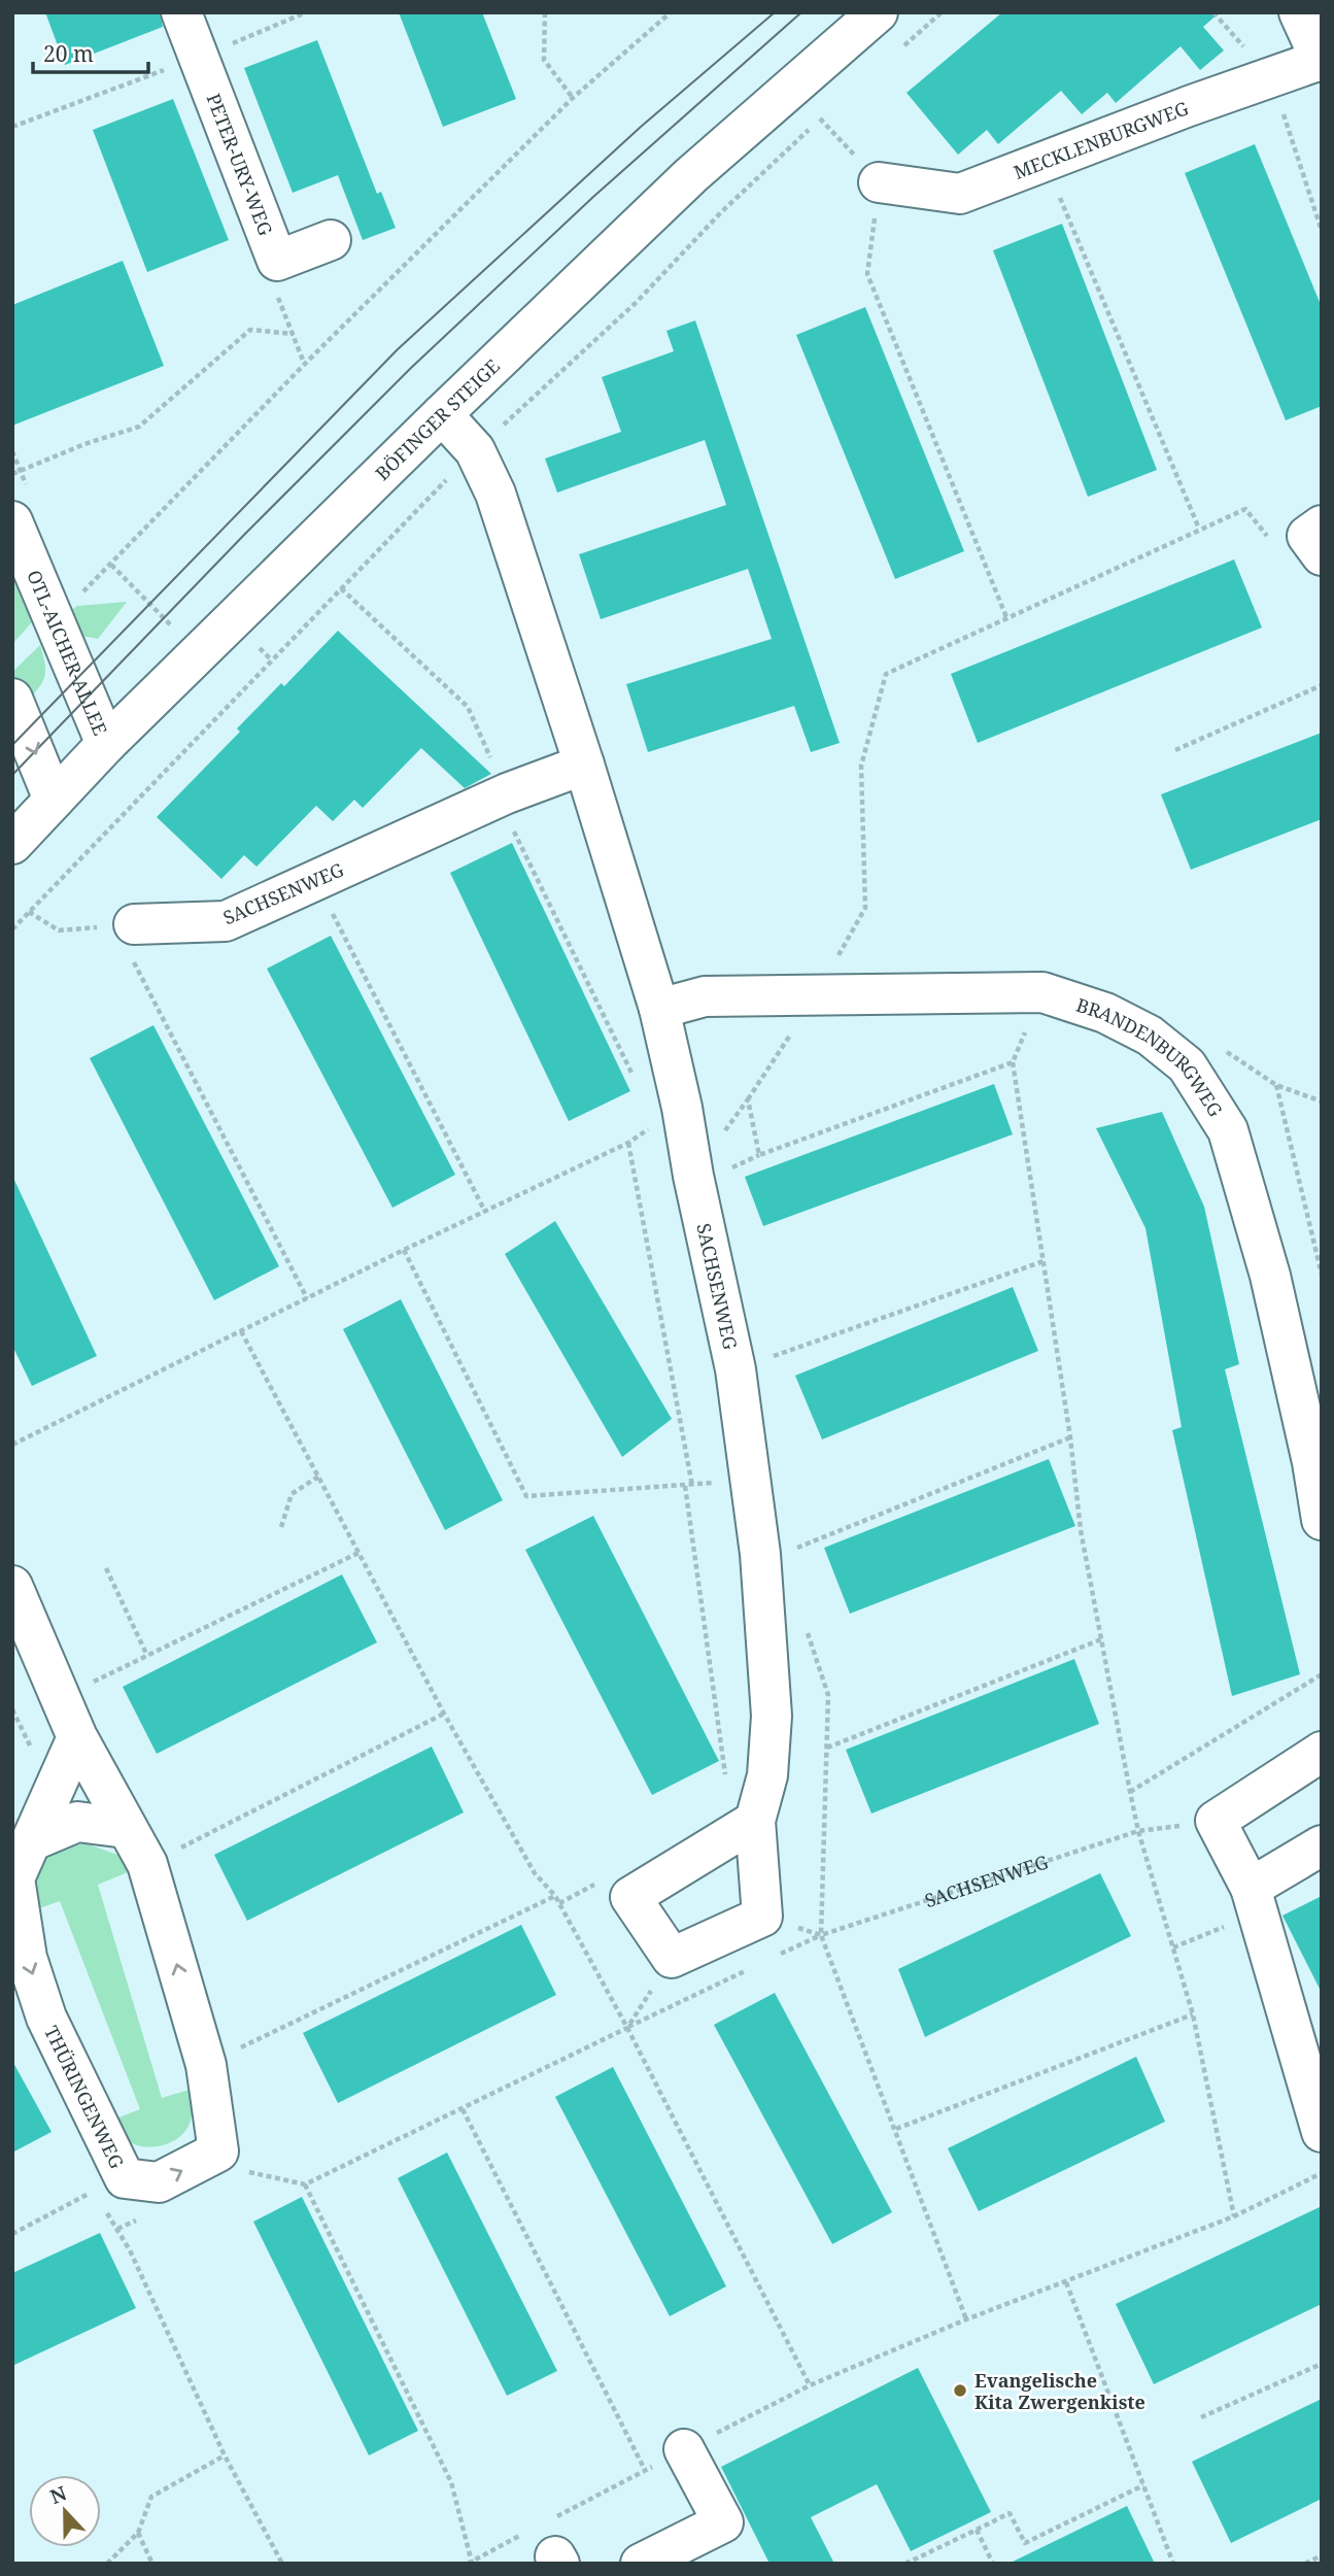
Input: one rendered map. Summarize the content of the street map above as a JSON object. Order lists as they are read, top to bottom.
{
  "streets": {
    "street": [
      "MECKLENBURGWEG",
      "PETER-URY-WEG",
      "BÖFINGER STEIGE",
      "OTL-AICHER-ALLEE",
      "SACHSENWEG",
      "BRANDENBURGWEG",
      "THÜRINGENWEG"
    ]
  },
  "crossings": [
    ["BÖFINGER STEIGE", "OTL-AICHER-ALLEE"],
    ["BÖFINGER STEIGE", "SACHSENWEG"],
    ["SACHSENWEG", "BRANDENBURGWEG"]
  ],
  "places": ["Evangelische Kita Zwergenkiste"],
  "scale_bar": "20 m",
  "north": "top"
}
